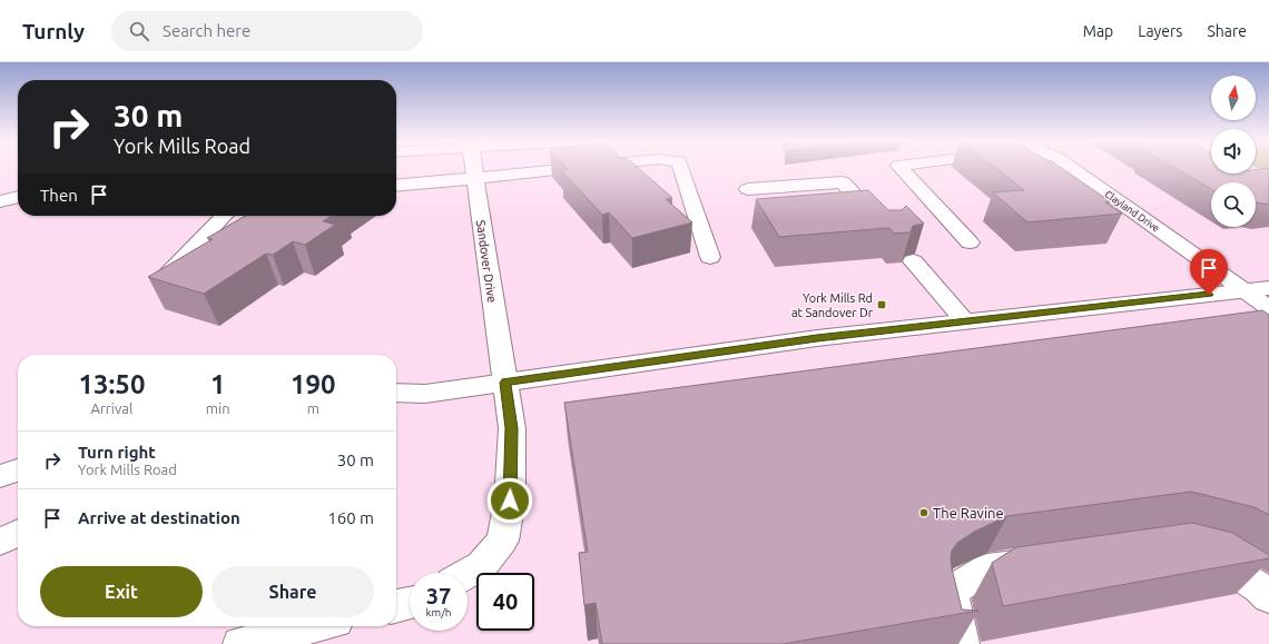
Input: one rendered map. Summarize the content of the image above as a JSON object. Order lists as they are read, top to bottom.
{
  "streets": {
    "main road": ["Clayland Drive", "Sandover Drive"]
  },
  "places": {
    "transit": ["York Mills Rd at Sandover Dr"],
    "other": ["The Ravine"]
  },
  "north": "top",
  "page": {
    "header": "Turnly",
    "search": "Search here",
    "nav": ["Map", "Layers", "Share"],
    "turn": ["30 m", "York Mills Road"],
    "then": "Then",
    "eta": [
      "13:50",
      "Arrival",
      "1",
      "min",
      "190",
      "m"
    ],
    "list": [
      {
        "name": "Turn right",
        "note": "York Mills Road",
        "value": "30 m"
      },
      {
        "name": "Arrive at destination",
        "value": "160 m"
      }
    ],
    "buttons": ["Exit", "Share"],
    "speed": "37 km/h",
    "limit": "40"
  }
}
